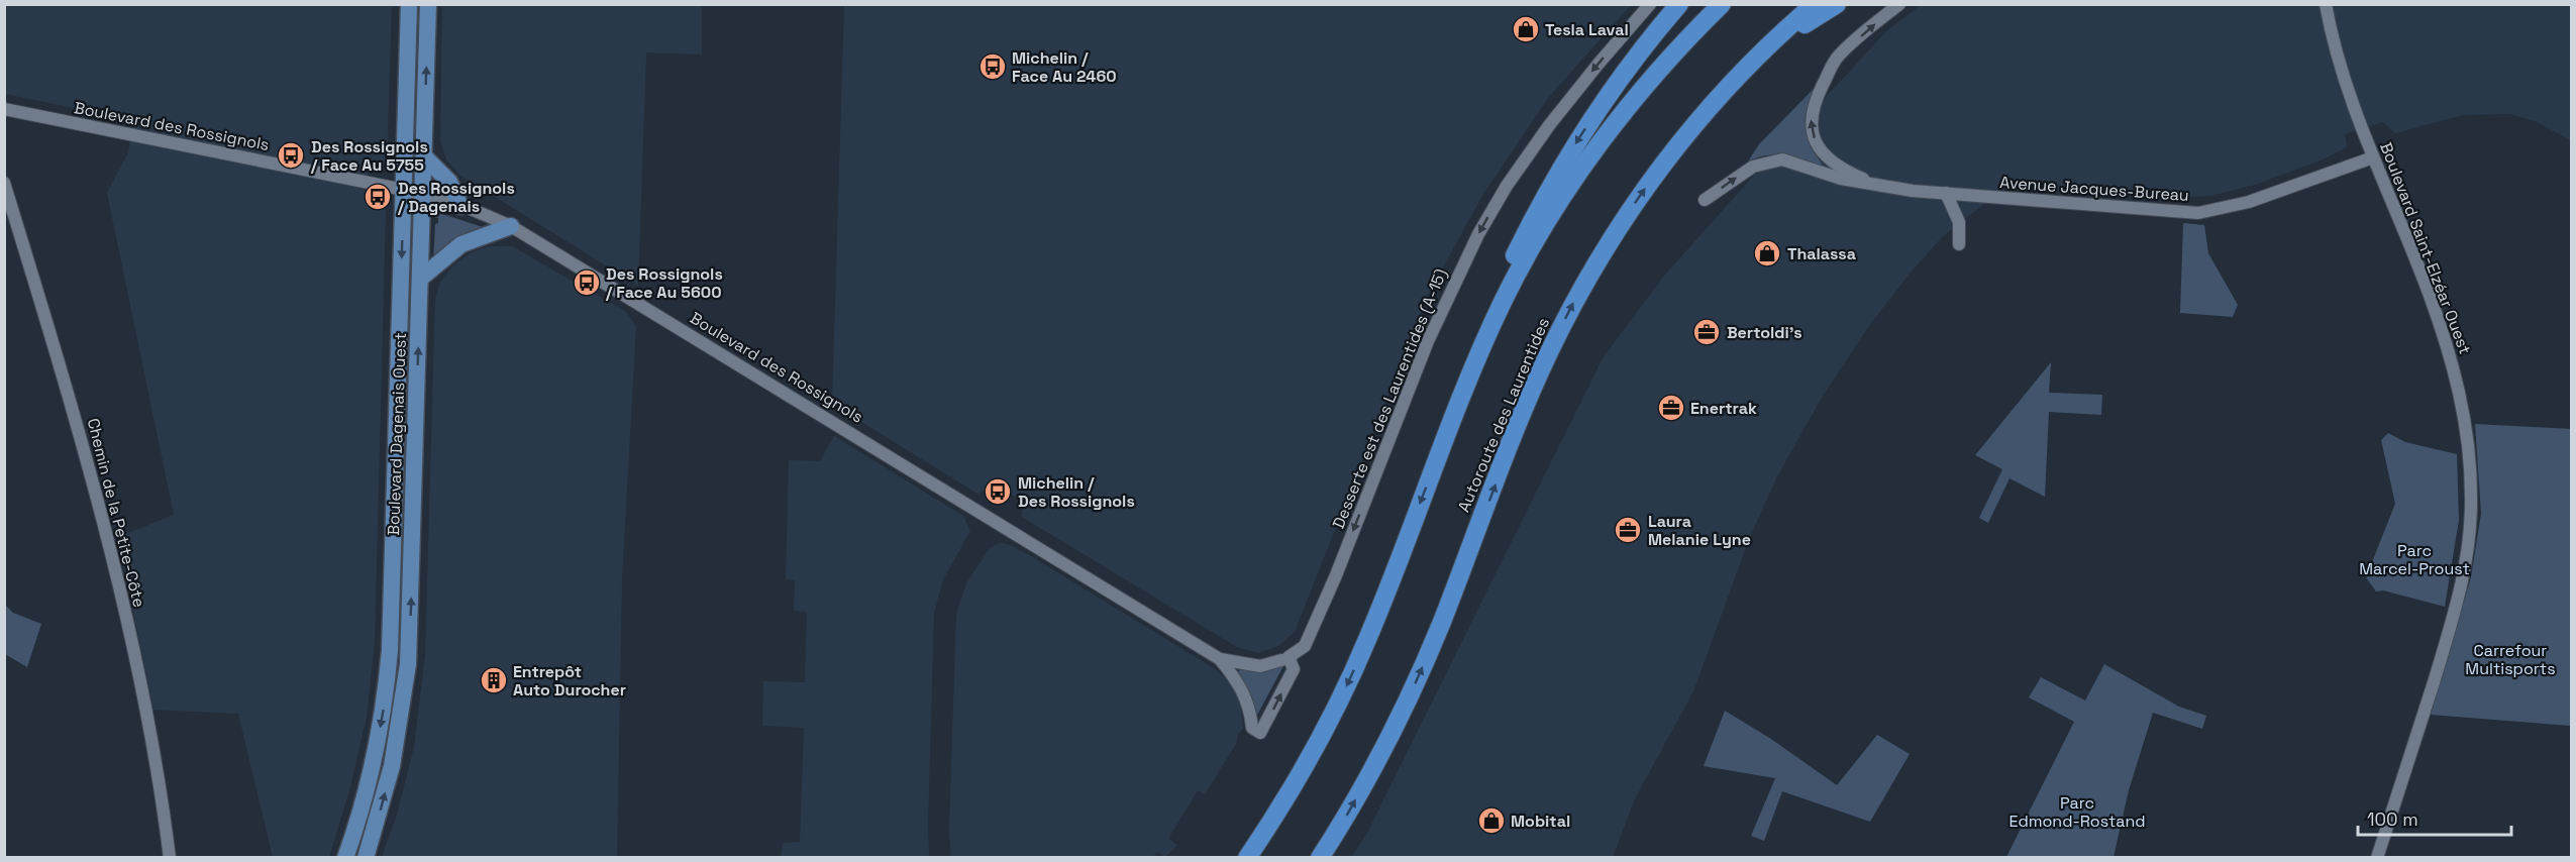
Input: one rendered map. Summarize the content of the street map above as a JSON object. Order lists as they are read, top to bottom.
{
  "streets": {
    "highway": ["Autoroute des Laurentides"],
    "main road": ["Boulevard Dagenais Ouest"],
    "street": [
      "Boulevard des Rossignols",
      "Avenue Jacques-Bureau",
      "Boulevard Saint-Elzéar Ouest",
      "Desserte est des Laurentides (A-15)",
      "Chemin de la Petite-Côte"
    ]
  },
  "crossings": [
    ["Boulevard des Rossignols", "Desserte est des Laurentides (A-15)"],
    ["Boulevard des Rossignols", "Boulevard Dagenais Ouest"],
    ["Avenue Jacques-Bureau", "Boulevard Saint-Elzéar Ouest"]
  ],
  "one_way": ["Desserte est des Laurentides (A-15)"],
  "parks": ["Parc Marcel-Proust", "Carrefour Multisports", "Parc Edmond-Rostand"],
  "places": {
    "shop": ["Tesla Laval", "Thalassa", "Mobital"],
    "bus stop": [
      "Michelin / Face Au 2460",
      "Des Rossignols / Face Au 5755",
      "Des Rossignols / Dagenais",
      "Des Rossignols / Face Au 5600",
      "Michelin / Des Rossignols"
    ],
    "office": ["Bertoldi's", "Enertrak", "Laura Melanie Lyne"],
    "building": ["Entrepôt Auto Durocher"]
  },
  "scale_bar": "100 m"
}
